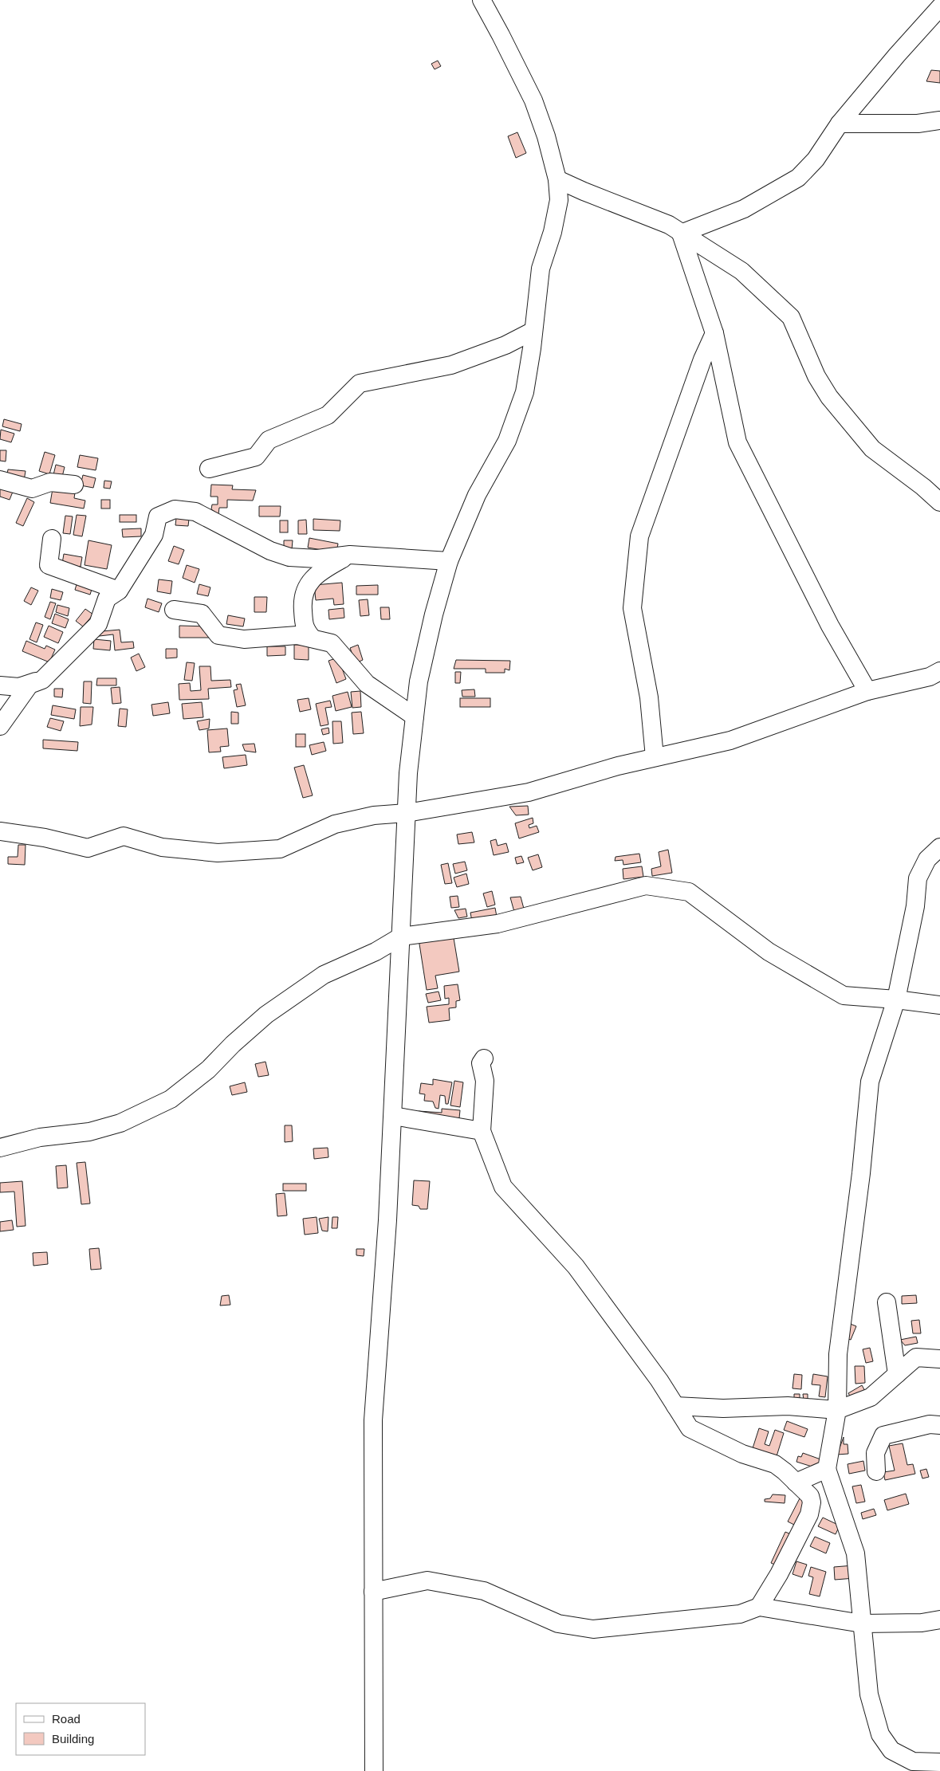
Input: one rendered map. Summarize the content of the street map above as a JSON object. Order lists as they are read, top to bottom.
{
  "legend": ["Road", "Building"]
}
